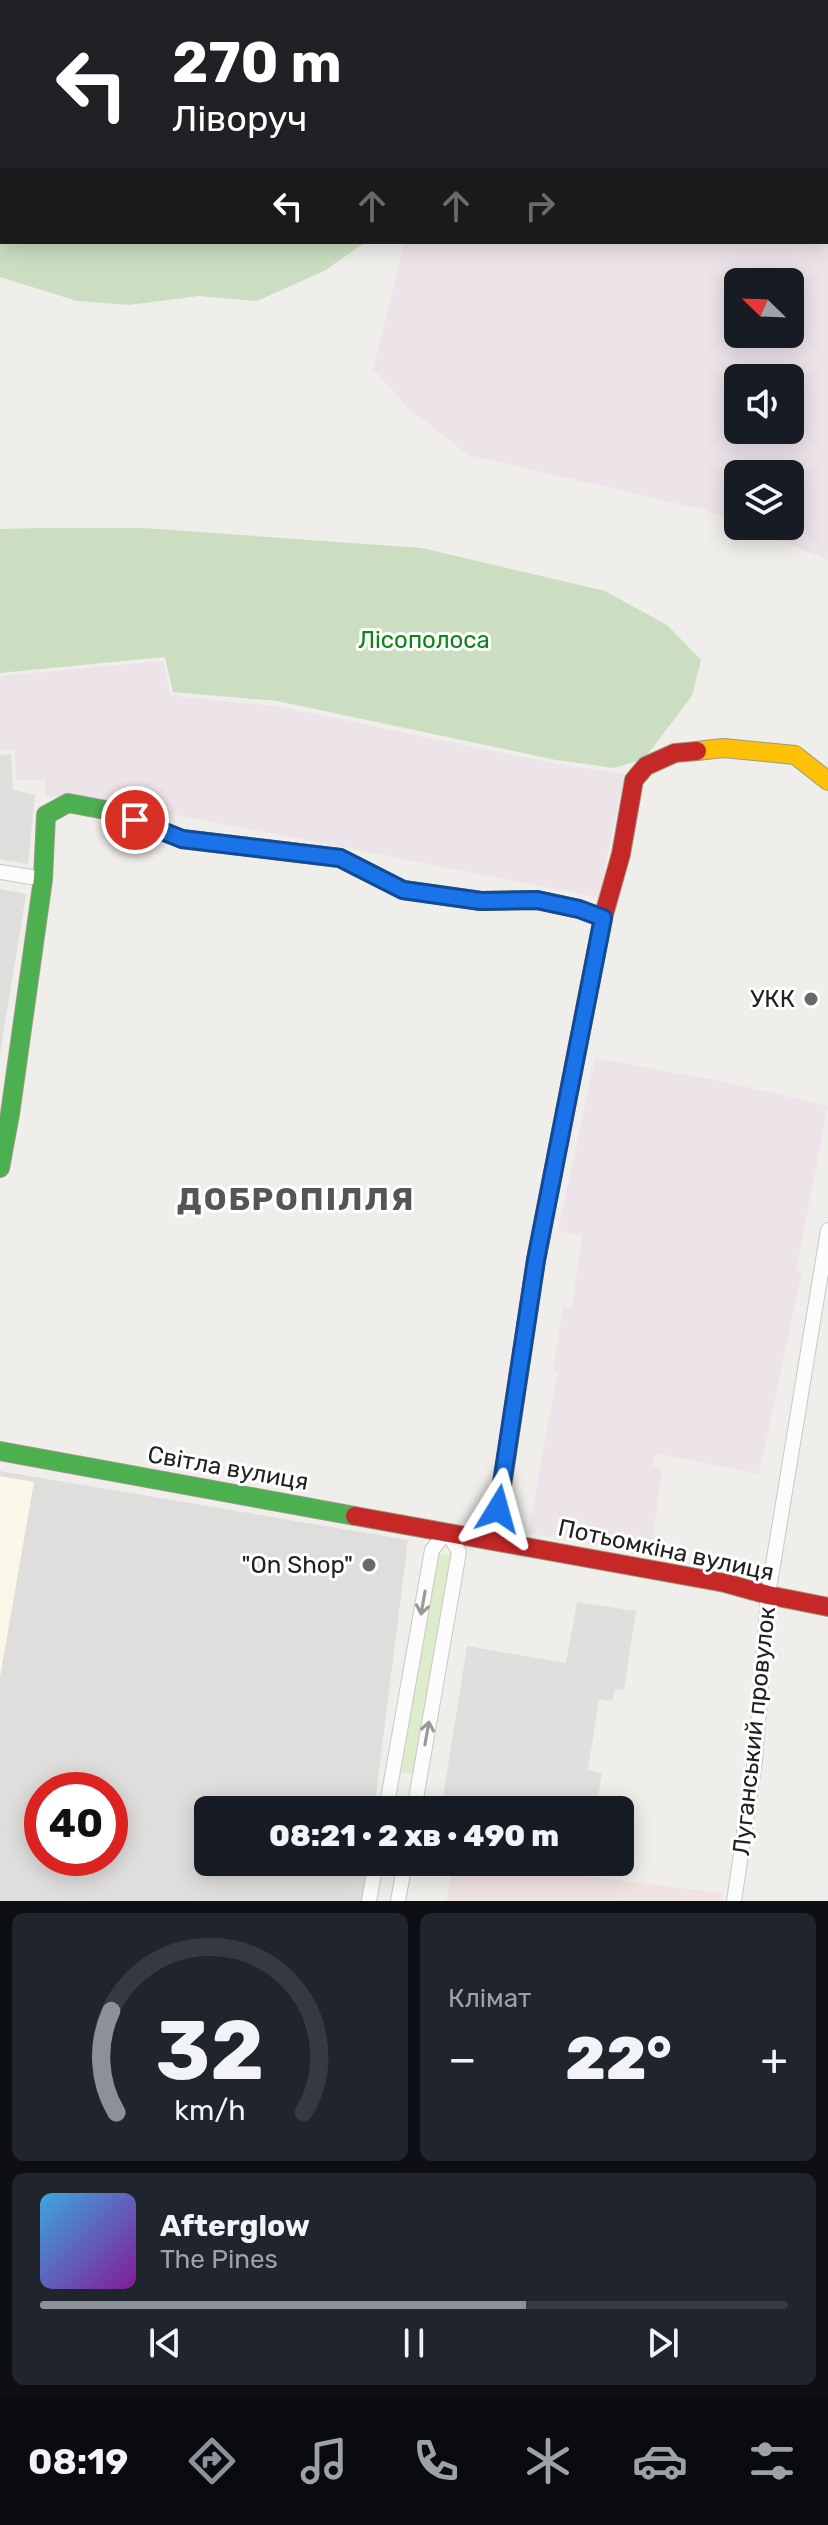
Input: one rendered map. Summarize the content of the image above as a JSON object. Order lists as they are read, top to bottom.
{
  "streets": {
    "street": ["Світла вулиця", "Потьомкіна вулиця", "Луганський провулок"]
  },
  "crossings": [
    ["Світла вулиця", "Потьомкіна вулиця"],
    ["Потьомкіна вулиця", "Луганський провулок"]
  ],
  "districts": ["ДОБРОПІЛЛЯ"],
  "parks": ["Лісополоса"],
  "places": ["УКК", "\"On Shop\""],
  "north": "top left",
  "page": {
    "turn": ["270 m", "Ліворуч"],
    "limit": "40",
    "trip": "08:21 · 2 хв · 490 m",
    "tile": "Клімат",
    "heat": ["−", "22°", "+"],
    "song": ["Afterglow", "The Pines"],
    "tabs": "08:19",
    "gauge": ["32", "km/h"]
  }
}
